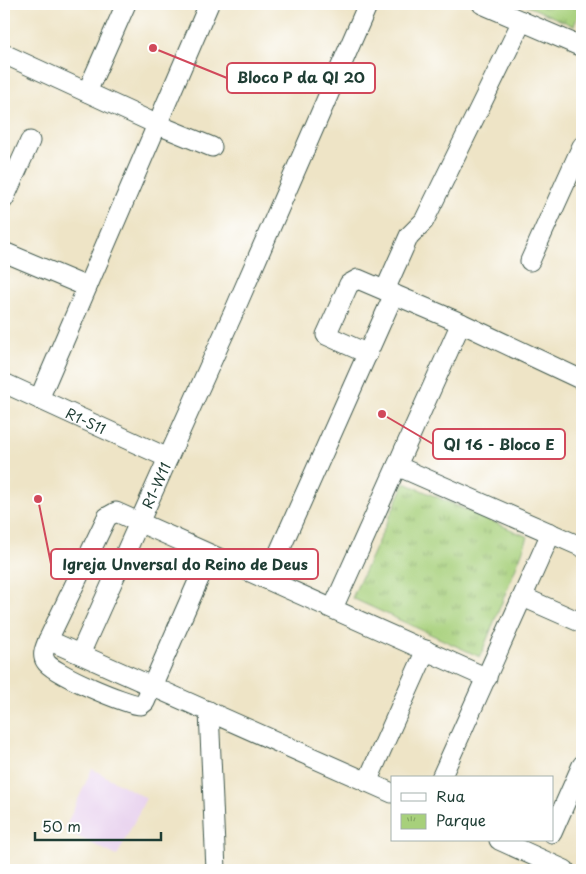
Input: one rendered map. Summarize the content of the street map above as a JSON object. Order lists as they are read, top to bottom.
{
  "streets": {
    "street": ["R1-S11", "R1-W11"]
  },
  "crossings": [
    ["R1-S11", "R1-W11"]
  ],
  "places": ["Bloco P da QI 20", "QI 16 - Bloco E", "Igreja Unversal do Reino de Deus"],
  "legend": ["Rua", "Parque"],
  "scale_bar": "50 m"
}
